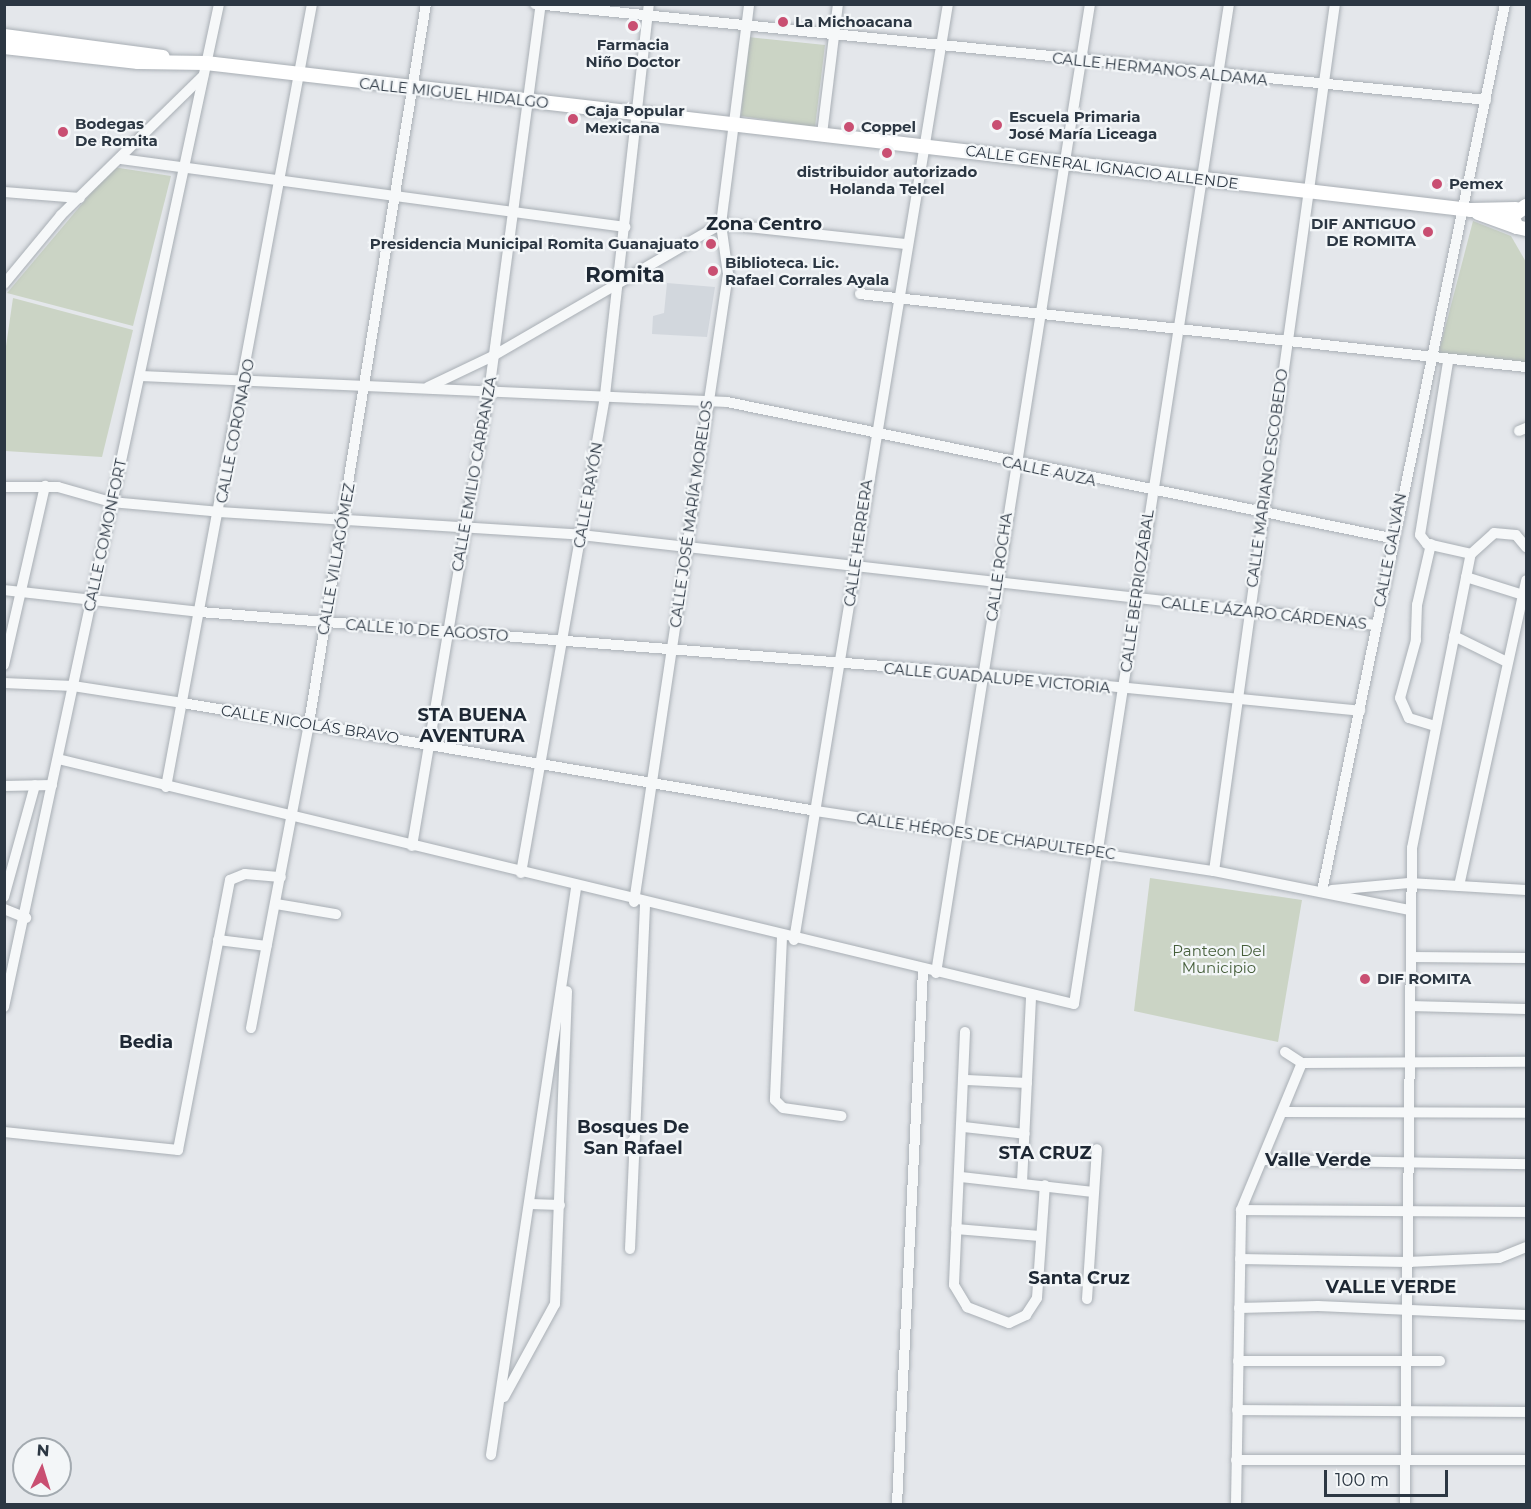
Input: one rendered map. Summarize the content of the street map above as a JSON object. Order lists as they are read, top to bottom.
{
  "streets": {
    "main road": ["CALLE MIGUEL HIDALGO", "CALLE GENERAL IGNACIO ALLENDE"],
    "street": [
      "CALLE HERMANOS ALDAMA",
      "CALLE CORONADO",
      "CALLE AUZA",
      "CALLE EMILIO CARRANZA",
      "CALLE MARIANO ESCOBEDO",
      "CALLE RAYÓN",
      "CALLE JOSÉ MARÍA MORELOS",
      "CALLE COMONFORT",
      "CALLE HERRERA",
      "CALLE GALVÁN",
      "CALLE VILLAGÓMEZ",
      "CALLE ROCHA",
      "CALLE BERRIOZÁBAL",
      "CALLE LÁZARO CÁRDENAS",
      "CALLE 10 DE AGOSTO",
      "CALLE GUADALUPE VICTORIA",
      "CALLE NICOLÁS BRAVO",
      "CALLE HÉROES DE CHAPULTEPEC"
    ]
  },
  "crossings": [
    ["CALLE HERMANOS ALDAMA", "CALLE EMILIO CARRANZA"],
    ["CALLE HERMANOS ALDAMA", "CALLE MARIANO ESCOBEDO"],
    ["CALLE HERMANOS ALDAMA", "CALLE RAYÓN"],
    ["CALLE HERMANOS ALDAMA", "CALLE JOSÉ MARÍA MORELOS"],
    ["CALLE HERMANOS ALDAMA", "CALLE HERRERA"],
    ["CALLE HERMANOS ALDAMA", "CALLE GALVÁN"],
    ["CALLE HERMANOS ALDAMA", "CALLE ROCHA"],
    ["CALLE HERMANOS ALDAMA", "CALLE BERRIOZÁBAL"],
    ["CALLE MIGUEL HIDALGO", "CALLE GENERAL IGNACIO ALLENDE"],
    ["CALLE MIGUEL HIDALGO", "CALLE CORONADO"],
    ["CALLE MIGUEL HIDALGO", "CALLE EMILIO CARRANZA"],
    ["CALLE MIGUEL HIDALGO", "CALLE RAYÓN"],
    ["CALLE MIGUEL HIDALGO", "CALLE JOSÉ MARÍA MORELOS"],
    ["CALLE MIGUEL HIDALGO", "CALLE COMONFORT"],
    ["CALLE MIGUEL HIDALGO", "CALLE VILLAGÓMEZ"],
    ["CALLE GENERAL IGNACIO ALLENDE", "CALLE MARIANO ESCOBEDO"],
    ["CALLE GENERAL IGNACIO ALLENDE", "CALLE JOSÉ MARÍA MORELOS"],
    ["CALLE GENERAL IGNACIO ALLENDE", "CALLE HERRERA"],
    ["CALLE GENERAL IGNACIO ALLENDE", "CALLE GALVÁN"],
    ["CALLE GENERAL IGNACIO ALLENDE", "CALLE ROCHA"],
    ["CALLE GENERAL IGNACIO ALLENDE", "CALLE BERRIOZÁBAL"],
    ["CALLE CORONADO", "CALLE AUZA"],
    ["CALLE CORONADO", "CALLE LÁZARO CÁRDENAS"],
    ["CALLE CORONADO", "CALLE 10 DE AGOSTO"],
    ["CALLE CORONADO", "CALLE NICOLÁS BRAVO"],
    ["CALLE AUZA", "CALLE EMILIO CARRANZA"],
    ["CALLE AUZA", "CALLE MARIANO ESCOBEDO"],
    ["CALLE AUZA", "CALLE RAYÓN"],
    ["CALLE AUZA", "CALLE JOSÉ MARÍA MORELOS"],
    ["CALLE AUZA", "CALLE COMONFORT"],
    ["CALLE AUZA", "CALLE HERRERA"],
    ["CALLE AUZA", "CALLE GALVÁN"],
    ["CALLE AUZA", "CALLE VILLAGÓMEZ"],
    ["CALLE AUZA", "CALLE ROCHA"],
    ["CALLE AUZA", "CALLE BERRIOZÁBAL"],
    ["CALLE EMILIO CARRANZA", "CALLE LÁZARO CÁRDENAS"],
    ["CALLE EMILIO CARRANZA", "CALLE 10 DE AGOSTO"],
    ["CALLE EMILIO CARRANZA", "CALLE NICOLÁS BRAVO"],
    ["CALLE MARIANO ESCOBEDO", "CALLE LÁZARO CÁRDENAS"],
    ["CALLE MARIANO ESCOBEDO", "CALLE GUADALUPE VICTORIA"],
    ["CALLE MARIANO ESCOBEDO", "CALLE HÉROES DE CHAPULTEPEC"],
    ["CALLE RAYÓN", "CALLE LÁZARO CÁRDENAS"],
    ["CALLE RAYÓN", "CALLE 10 DE AGOSTO"],
    ["CALLE RAYÓN", "CALLE NICOLÁS BRAVO"],
    ["CALLE JOSÉ MARÍA MORELOS", "CALLE LÁZARO CÁRDENAS"],
    ["CALLE JOSÉ MARÍA MORELOS", "CALLE 10 DE AGOSTO"],
    ["CALLE JOSÉ MARÍA MORELOS", "CALLE GUADALUPE VICTORIA"],
    ["CALLE JOSÉ MARÍA MORELOS", "CALLE NICOLÁS BRAVO"],
    ["CALLE JOSÉ MARÍA MORELOS", "CALLE HÉROES DE CHAPULTEPEC"],
    ["CALLE COMONFORT", "CALLE LÁZARO CÁRDENAS"],
    ["CALLE COMONFORT", "CALLE 10 DE AGOSTO"],
    ["CALLE COMONFORT", "CALLE NICOLÁS BRAVO"],
    ["CALLE HERRERA", "CALLE LÁZARO CÁRDENAS"],
    ["CALLE HERRERA", "CALLE GUADALUPE VICTORIA"],
    ["CALLE HERRERA", "CALLE HÉROES DE CHAPULTEPEC"],
    ["CALLE GALVÁN", "CALLE LÁZARO CÁRDENAS"],
    ["CALLE GALVÁN", "CALLE GUADALUPE VICTORIA"],
    ["CALLE GALVÁN", "CALLE HÉROES DE CHAPULTEPEC"],
    ["CALLE VILLAGÓMEZ", "CALLE LÁZARO CÁRDENAS"],
    ["CALLE VILLAGÓMEZ", "CALLE 10 DE AGOSTO"],
    ["CALLE VILLAGÓMEZ", "CALLE NICOLÁS BRAVO"],
    ["CALLE ROCHA", "CALLE LÁZARO CÁRDENAS"],
    ["CALLE ROCHA", "CALLE GUADALUPE VICTORIA"],
    ["CALLE ROCHA", "CALLE HÉROES DE CHAPULTEPEC"],
    ["CALLE BERRIOZÁBAL", "CALLE LÁZARO CÁRDENAS"],
    ["CALLE BERRIOZÁBAL", "CALLE GUADALUPE VICTORIA"],
    ["CALLE BERRIOZÁBAL", "CALLE HÉROES DE CHAPULTEPEC"],
    ["CALLE 10 DE AGOSTO", "CALLE GUADALUPE VICTORIA"],
    ["CALLE NICOLÁS BRAVO", "CALLE HÉROES DE CHAPULTEPEC"]
  ],
  "districts": [
    "Zona Centro",
    "Romita",
    "STA BUENA AVENTURA",
    "Bedia",
    "Bosques De San Rafael",
    "STA CRUZ",
    "Valle Verde",
    "Santa Cruz",
    "VALLE VERDE"
  ],
  "parks": ["Panteon Del Municipio"],
  "places": [
    "La Michoacana",
    "Farmacia Niño Doctor",
    "Caja Popular Mexicana",
    "Escuela Primaria José María Liceaga",
    "Coppel",
    "Bodegas De Romita",
    "distribuidor autorizado Holanda Telcel",
    "Pemex",
    "DIF ANTIGUO DE ROMITA",
    "Presidencia Municipal Romita Guanajuato",
    "Biblioteca. Lic. Rafael Corrales Ayala",
    "DIF ROMITA"
  ],
  "scale_bar": "100 m",
  "north": "top"
}
